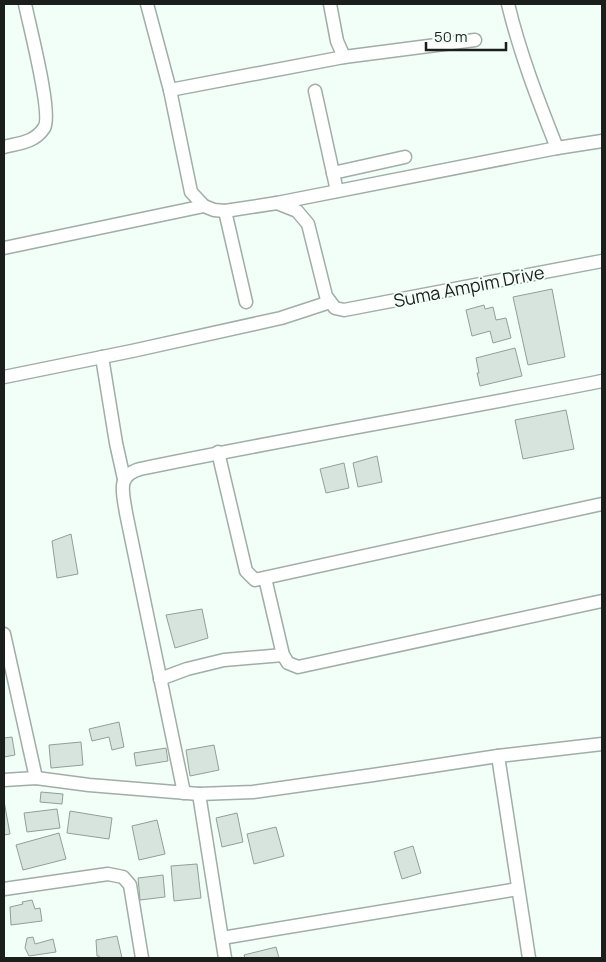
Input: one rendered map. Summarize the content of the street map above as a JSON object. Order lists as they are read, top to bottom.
{
  "streets": {
    "street": ["Suma Ampim Drive"]
  },
  "scale_bar": "50 m"
}
